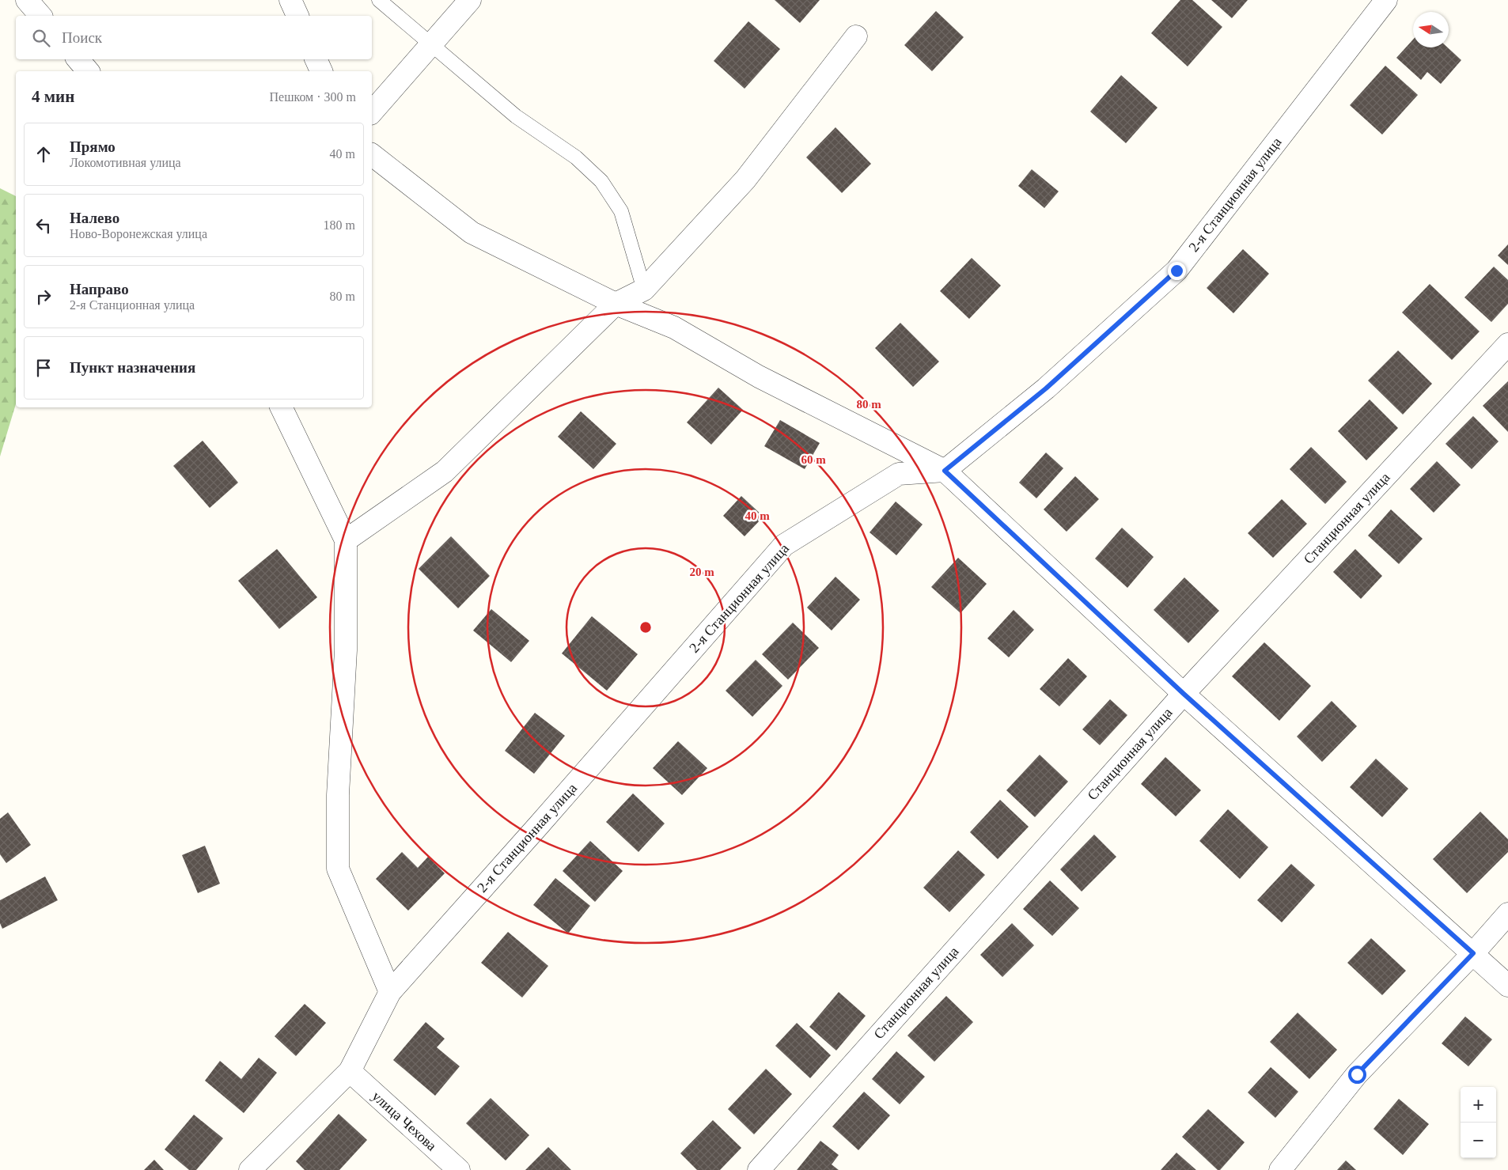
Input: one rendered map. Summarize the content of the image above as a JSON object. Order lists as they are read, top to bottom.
{
  "streets": {
    "street": ["2-я Станционная улица", "Станционная улица", "улица Чехова"]
  },
  "crossings": [
    ["2-я Станционная улица", "улица Чехова"]
  ],
  "north": "left",
  "page": {
    "search": "Поиск",
    "heading": ["4 мин", "Пешком · 300 m"],
    "list": [
      ["Прямо", "Локомотивная улица", "40 m"],
      ["Налево", "Ново-Воронежская улица", "180 m"],
      ["Направо", "2-я Станционная улица", "80 m"],
      "Пункт назначения"
    ],
    "map_buttons": ["+", "−"]
  },
  "rings": [
    "80 m",
    "60 m",
    "40 m",
    "20 m"
  ]
}
